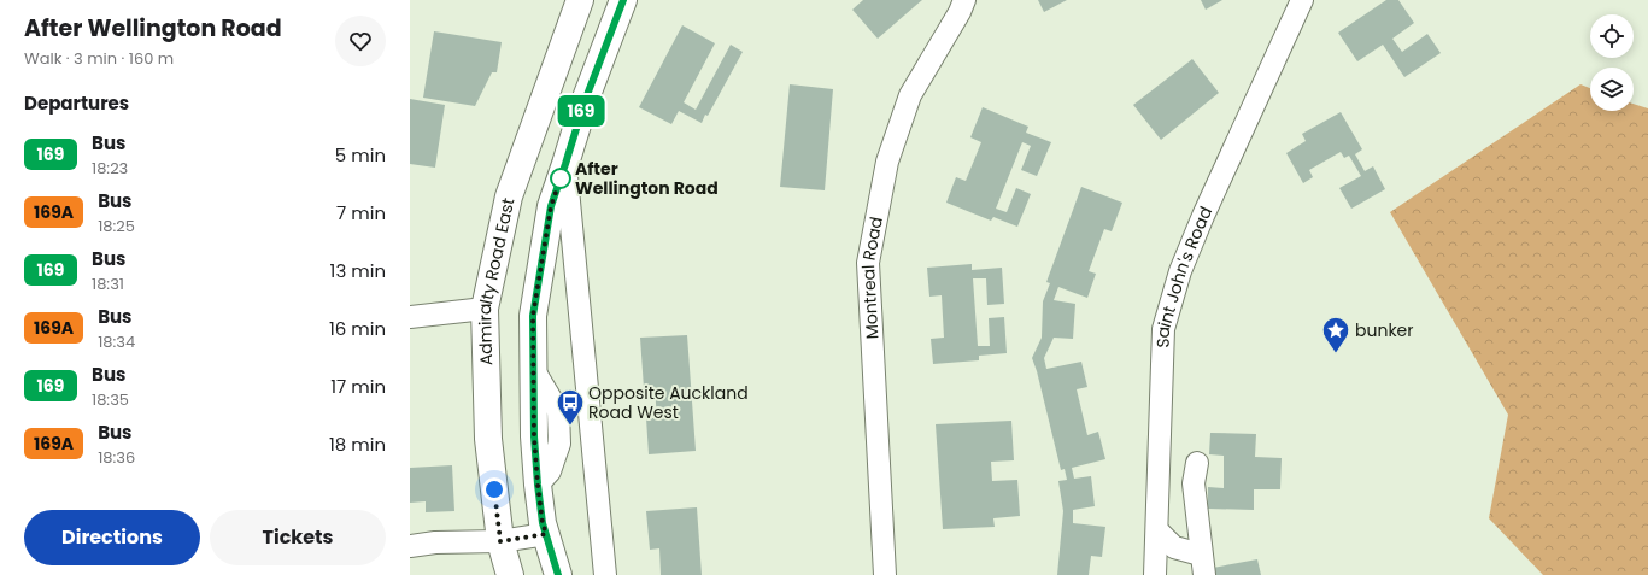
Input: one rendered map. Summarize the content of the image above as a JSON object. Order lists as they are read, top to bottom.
{
  "streets": {
    "main road": ["Admiralty Road East"],
    "street": ["Saint John's Road", "Montreal Road"]
  },
  "places": {
    "other": ["After Wellington Road"],
    "place": ["bunker"],
    "bus stop": ["Opposite Auckland Road West"]
  },
  "lines": ["bus line 169"],
  "page": {
    "heading": [
      ["After Wellington Road", "Walk · 3 min · 160 m"],
      "Departures"
    ],
    "on_map": "169",
    "list": [
      {
        "mark": "169",
        "name": "Bus",
        "note": "18:23",
        "value": "5 min"
      },
      {
        "mark": "169A",
        "name": "Bus",
        "note": "18:25",
        "value": "7 min"
      },
      {
        "mark": "169",
        "name": "Bus",
        "note": "18:31",
        "value": "13 min"
      },
      {
        "mark": "169A",
        "name": "Bus",
        "note": "18:34",
        "value": "16 min"
      },
      {
        "mark": "169",
        "name": "Bus",
        "note": "18:35",
        "value": "17 min"
      },
      {
        "mark": "169A",
        "name": "Bus",
        "note": "18:36",
        "value": "18 min"
      }
    ],
    "buttons": ["Directions", "Tickets"]
  }
}
